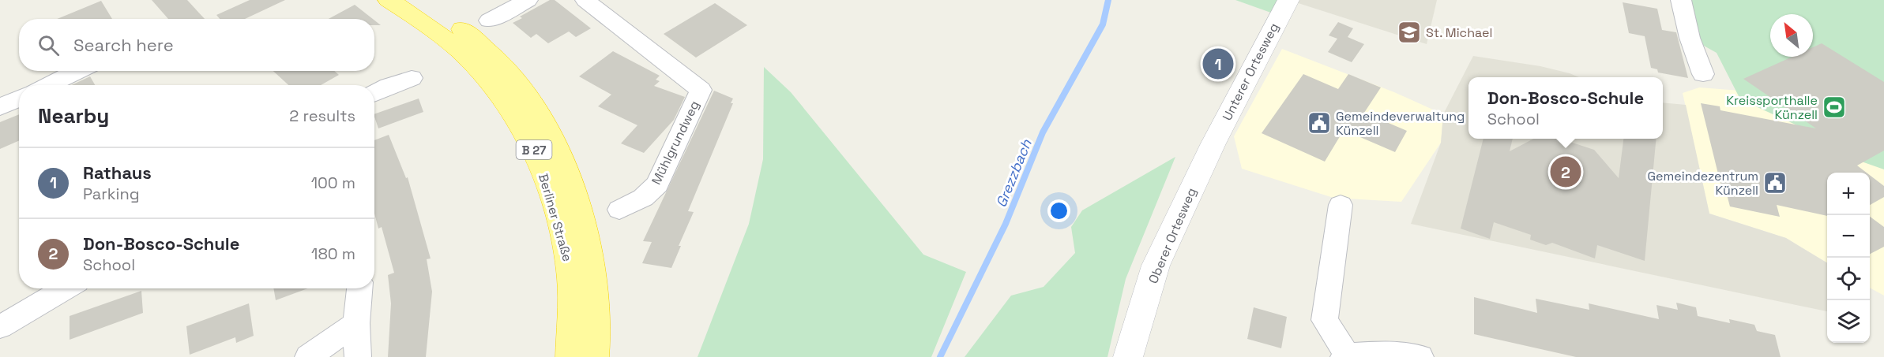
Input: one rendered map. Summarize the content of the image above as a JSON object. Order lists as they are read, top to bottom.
{
  "streets": {
    "highway": ["B 27", "Berliner Straße"],
    "main road": ["Unterer Ortesweg", "Oberer Ortesweg"],
    "street": ["Mühlgrundweg"]
  },
  "crossings": [
    ["Unterer Ortesweg", "Oberer Ortesweg"]
  ],
  "water": ["Grezzbach"],
  "places": {
    "school or university": ["St. Michael"],
    "sports": ["Kreissporthalle Künzell"],
    "public building": ["Gemeindeverwaltung Künzell", "Gemeindezentrum Künzell"]
  },
  "north": "top left",
  "page": {
    "search": "Search here",
    "pins": ["1", "2"],
    "popup": ["Don-Bosco-Schule", "School"],
    "heading": ["Nearby", "2 results"],
    "list": [
      {
        "mark": "1",
        "name": "Rathaus",
        "note": "Parking",
        "value": "100 m"
      },
      {
        "mark": "2",
        "name": "Don-Bosco-Schule",
        "note": "School",
        "value": "180 m"
      }
    ],
    "map_buttons": ["+", "−"]
  }
}
